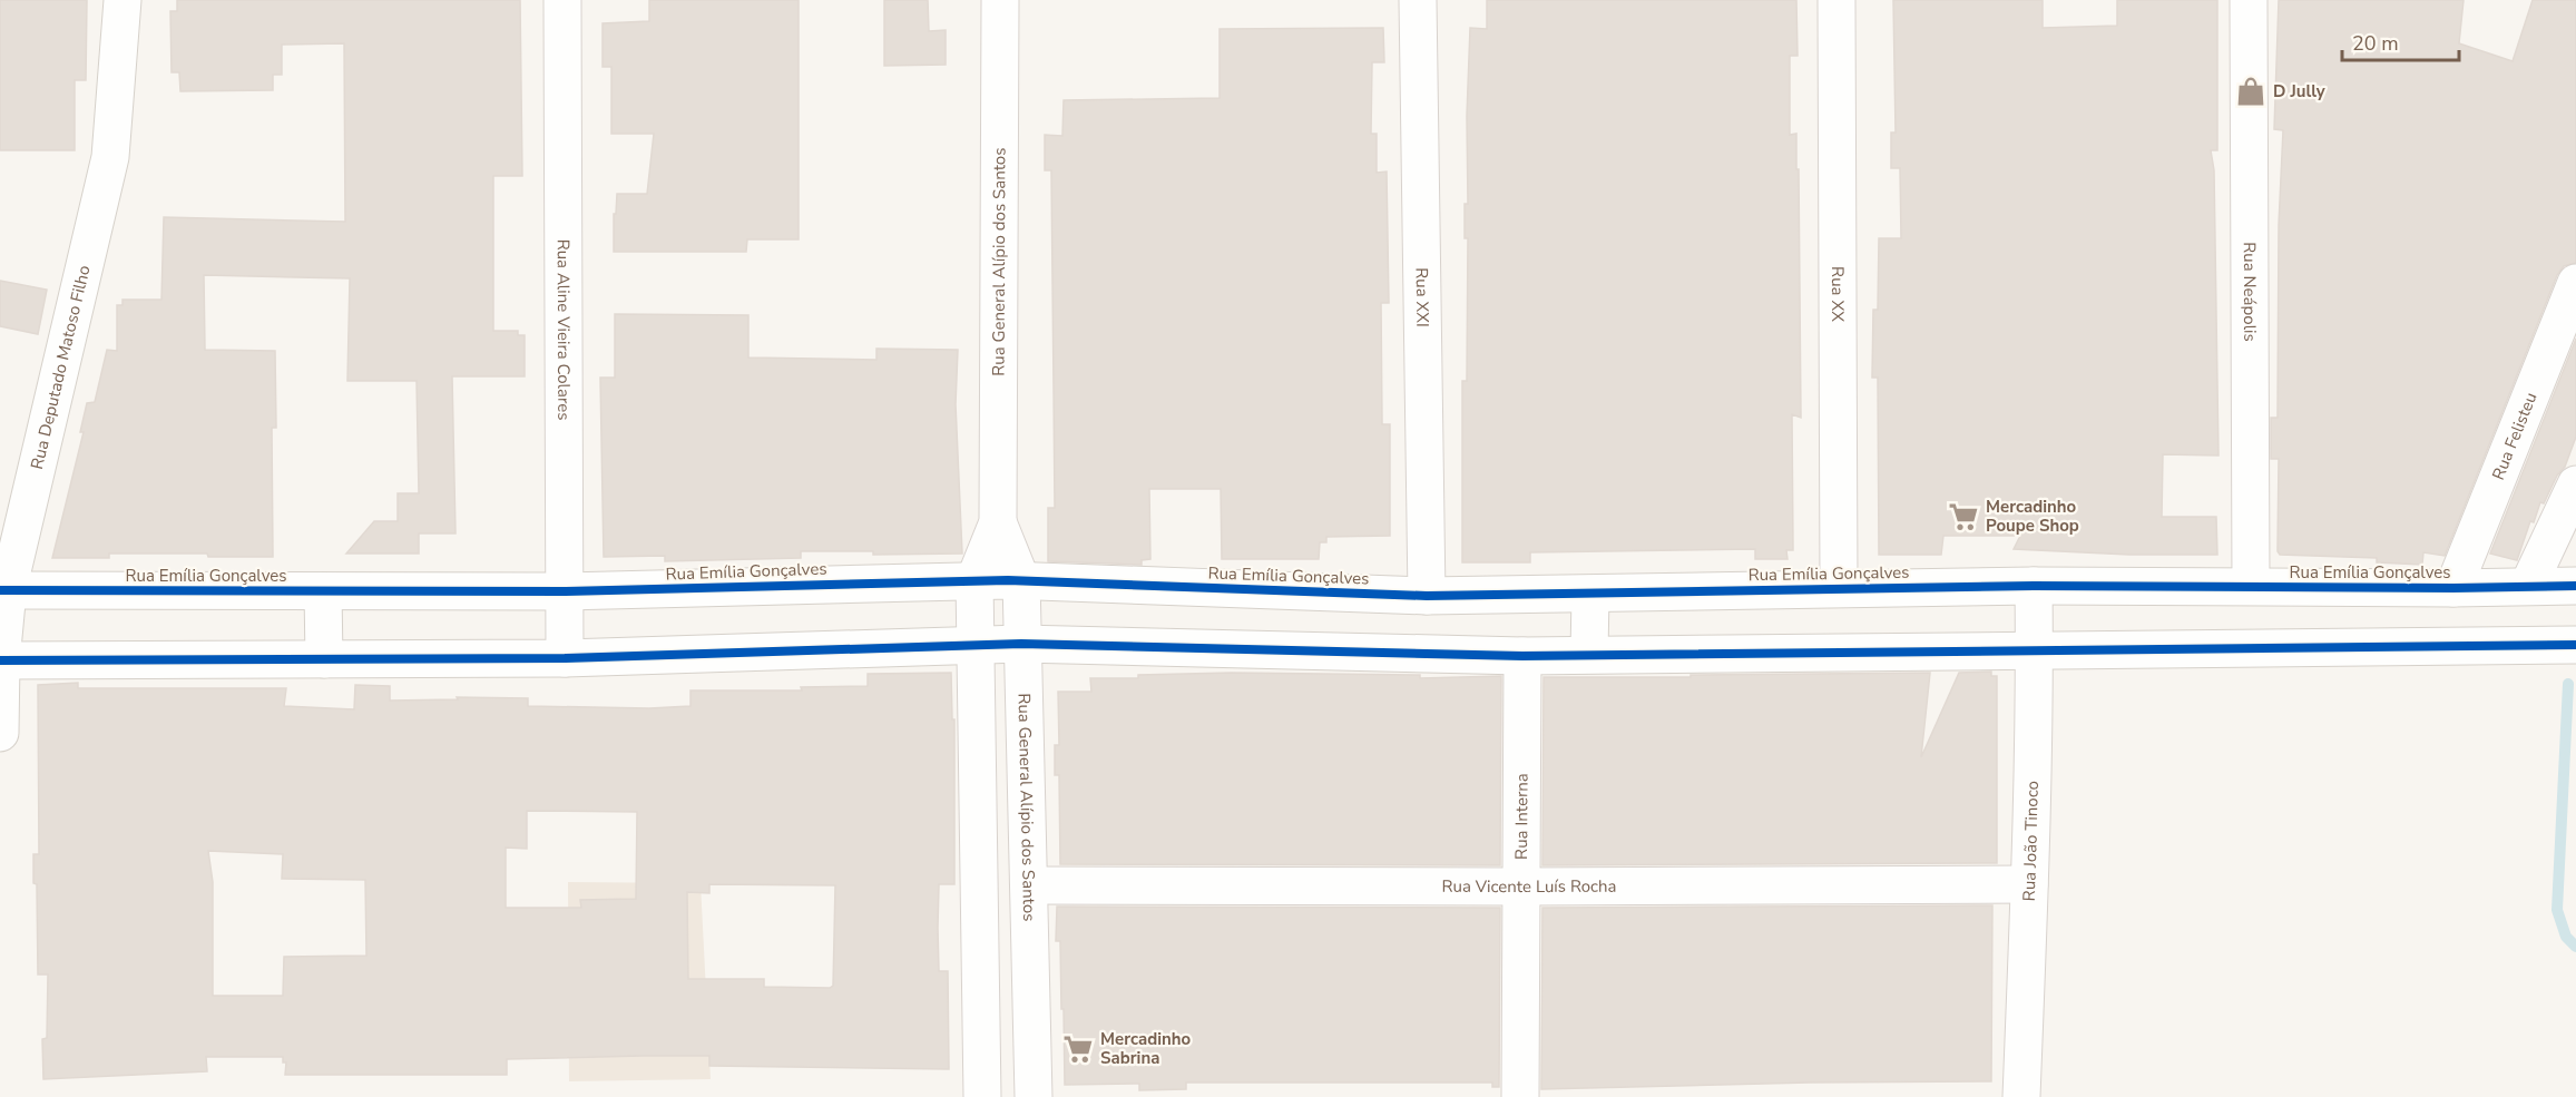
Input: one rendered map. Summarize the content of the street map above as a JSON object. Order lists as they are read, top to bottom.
{
  "streets": {
    "street": [
      "Rua General Alípio dos Santos",
      "Rua Neápolis",
      "Rua XX",
      "Rua XXI",
      "Rua Aline Vieira Colares",
      "Rua Deputado Matoso Filho",
      "Rua Felisteu",
      "Rua Emília Gonçalves",
      "Rua Interna",
      "Rua João Tinoco",
      "Rua Vicente Luís Rocha"
    ]
  },
  "crossings": [
    ["Rua General Alípio dos Santos", "Rua Emília Gonçalves"],
    ["Rua General Alípio dos Santos", "Rua Vicente Luís Rocha"],
    ["Rua Neápolis", "Rua Emília Gonçalves"],
    ["Rua XX", "Rua Emília Gonçalves"],
    ["Rua XXI", "Rua Emília Gonçalves"],
    ["Rua Aline Vieira Colares", "Rua Emília Gonçalves"],
    ["Rua Deputado Matoso Filho", "Rua Emília Gonçalves"],
    ["Rua Felisteu", "Rua Emília Gonçalves"],
    ["Rua Emília Gonçalves", "Rua João Tinoco"],
    ["Rua Interna", "Rua Vicente Luís Rocha"],
    ["Rua João Tinoco", "Rua Vicente Luís Rocha"]
  ],
  "places": {
    "shop": ["D Jully"],
    "supermarket": ["Mercadinho Poupe Shop", "Mercadinho Sabrina"]
  },
  "scale_bar": "20 m"
}
